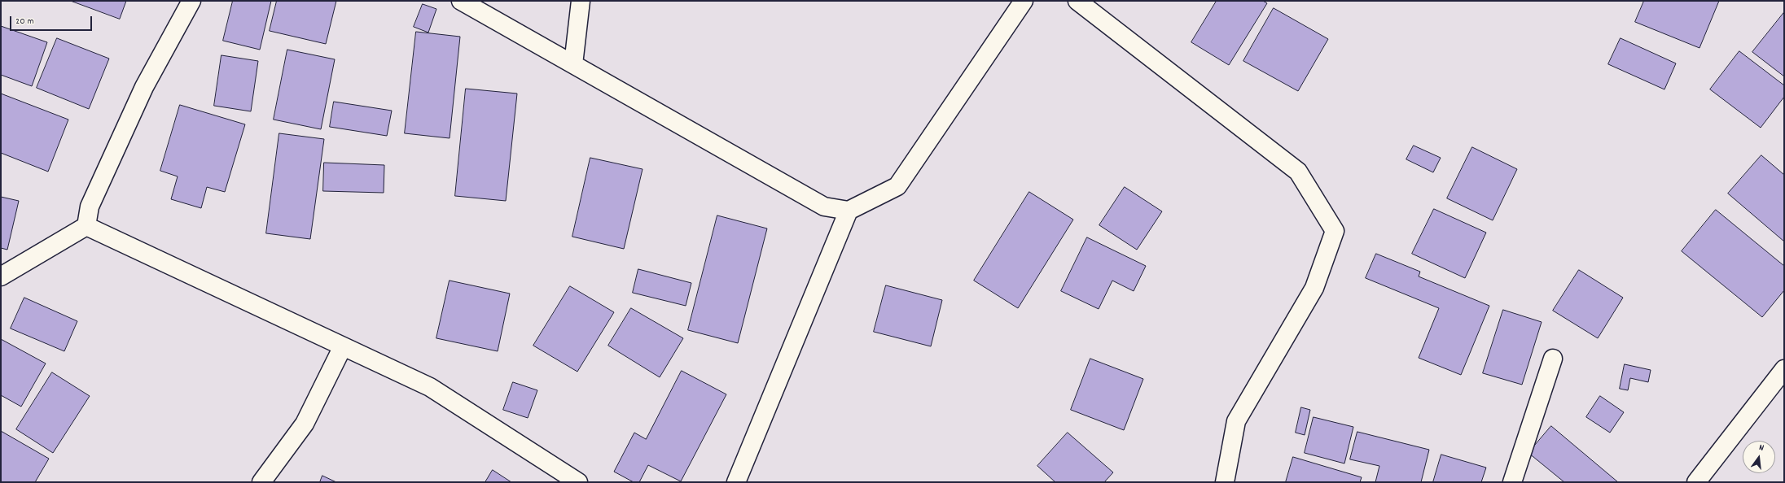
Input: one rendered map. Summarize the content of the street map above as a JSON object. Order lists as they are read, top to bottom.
{
  "scale_bar": "20 m",
  "north": "top"
}
